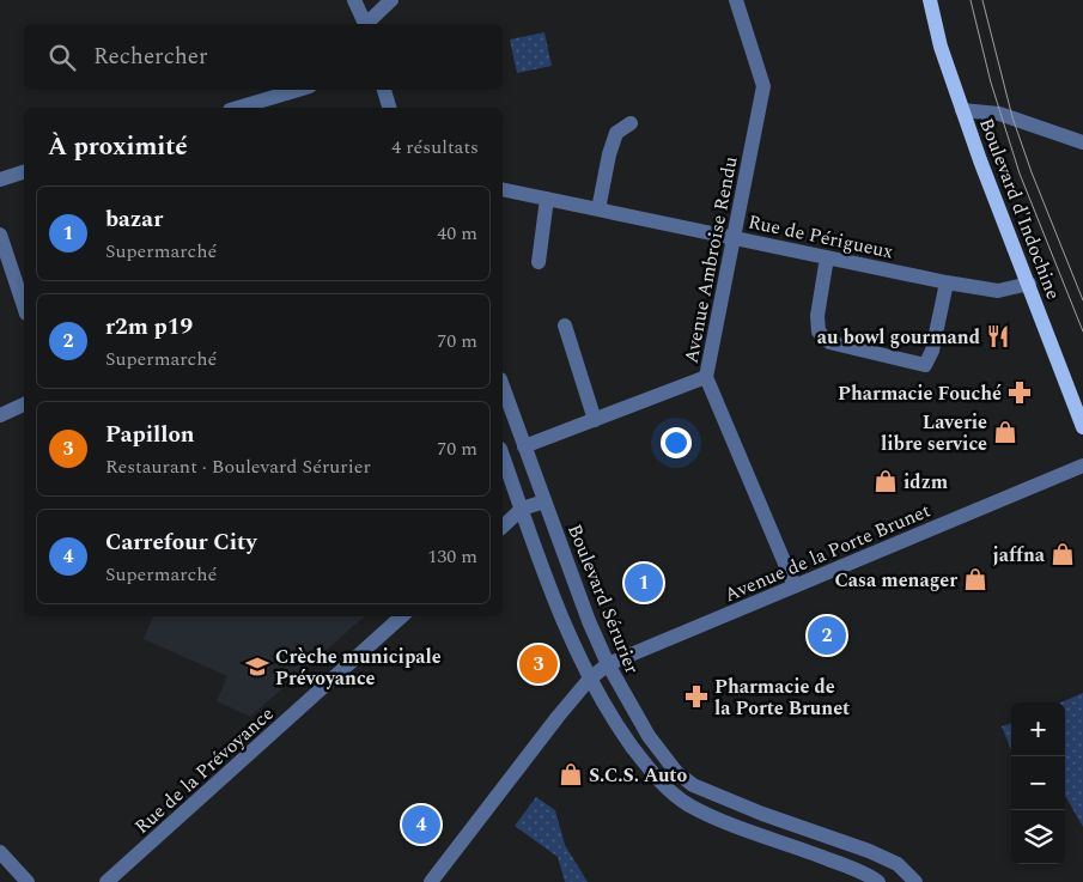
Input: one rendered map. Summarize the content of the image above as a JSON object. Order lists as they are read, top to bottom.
{
  "streets": {
    "main road": ["Boulevard d'Indochine"],
    "street": [
      "Rue de Périgueux",
      "Avenue Ambroise Rendu",
      "Avenue de la Porte Brunet",
      "Boulevard Sérurier",
      "Rue de la Prévoyance"
    ]
  },
  "crossings": [
    ["Boulevard d'Indochine", "Rue de Périgueux"],
    ["Rue de Périgueux", "Avenue Ambroise Rendu"],
    ["Avenue Ambroise Rendu", "Avenue de la Porte Brunet"],
    ["Avenue de la Porte Brunet", "Boulevard Sérurier"]
  ],
  "places": {
    "restaurant": ["au bowl gourmand"],
    "pharmacy": ["Pharmacie Fouché", "Pharmacie de la Porte Brunet"],
    "shop": [
      "Laverie libre service",
      "idzm",
      "jaffna",
      "Casa menager",
      "S.C.S. Auto"
    ],
    "school or university": ["Crèche municipale Prévoyance"]
  },
  "page": {
    "search": "Rechercher",
    "heading": ["À proximité", "4 résultats"],
    "list": [
      {
        "mark": "1",
        "name": "bazar",
        "note": "Supermarché",
        "value": "40 m"
      },
      {
        "mark": "2",
        "name": "r2m p19",
        "note": "Supermarché",
        "value": "70 m"
      },
      {
        "mark": "3",
        "name": "Papillon",
        "note": "Restaurant · Boulevard Sérurier",
        "value": "70 m"
      },
      {
        "mark": "4",
        "name": "Carrefour City",
        "note": "Supermarché",
        "value": "130 m"
      }
    ],
    "pins": [
      "1",
      "2",
      "3",
      "4"
    ],
    "map_buttons": ["+", "−"]
  }
}
